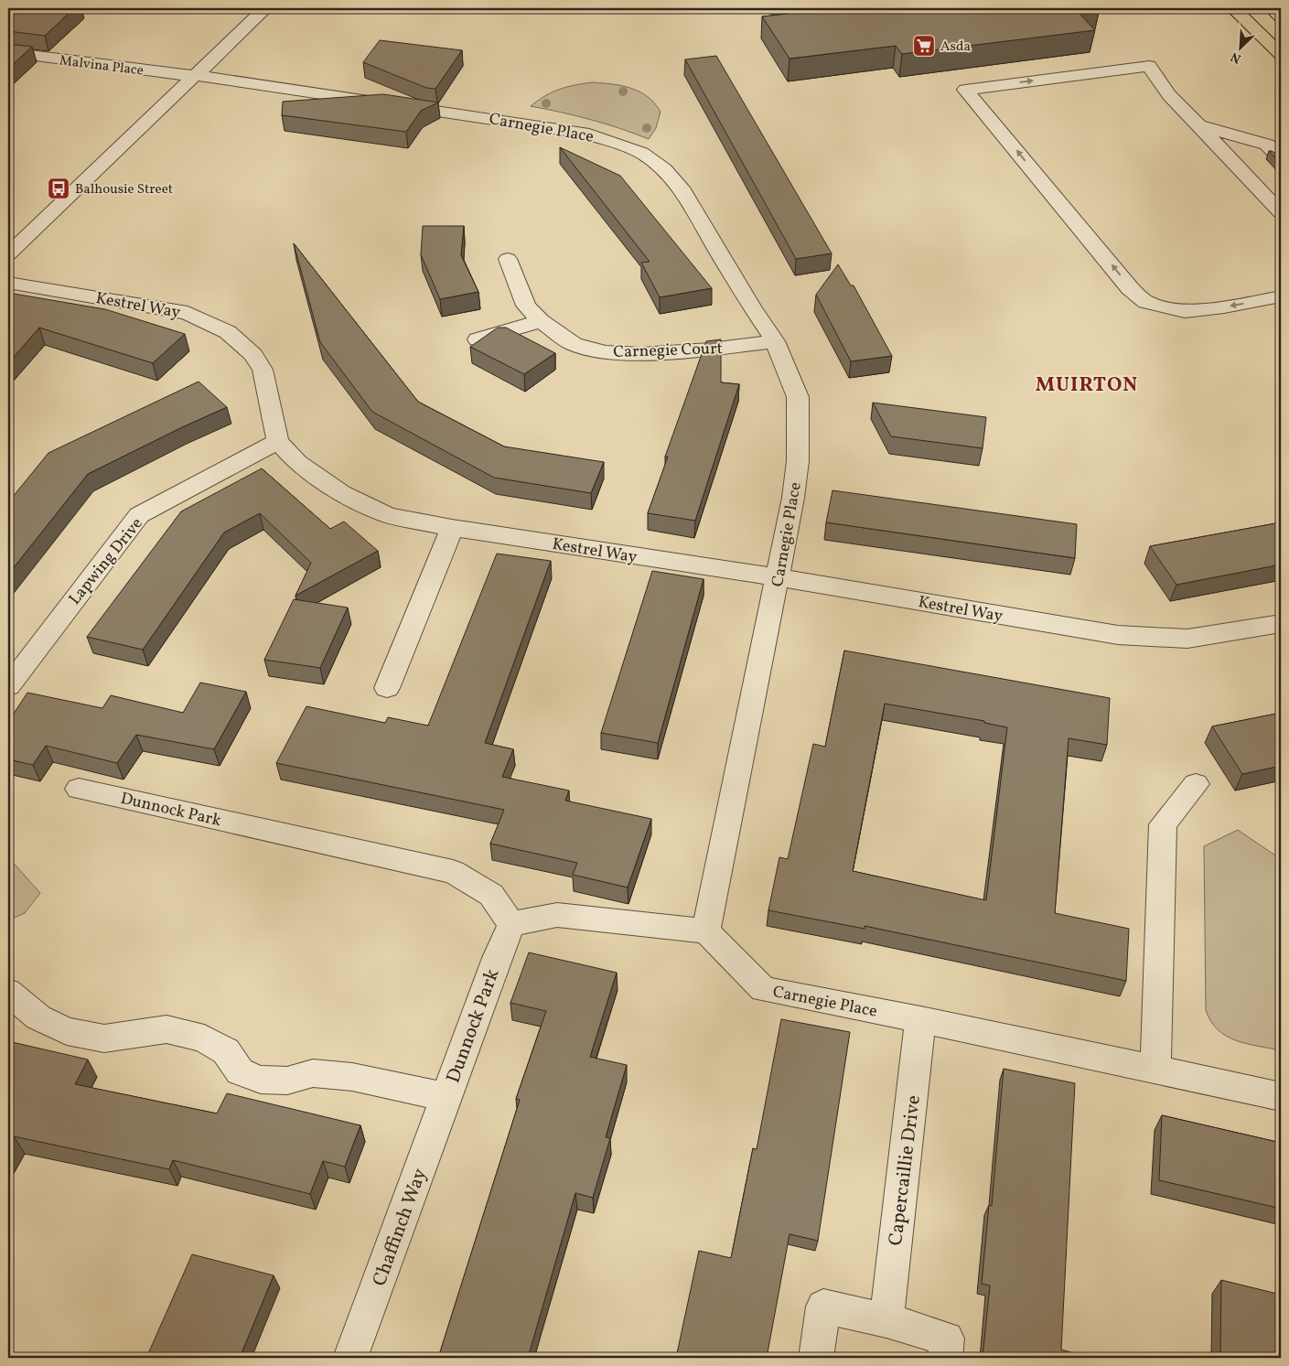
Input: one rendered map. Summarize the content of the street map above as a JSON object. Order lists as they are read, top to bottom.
{
  "streets": {
    "street": [
      "Malvina Place",
      "Carnegie Place",
      "Kestrel Way",
      "Carnegie Court",
      "Lapwing Drive",
      "Dunnock Park",
      "Capercaillie Drive",
      "Chaffinch Way"
    ]
  },
  "crossings": [
    ["Malvina Place", "Carnegie Place"],
    ["Carnegie Place", "Kestrel Way"],
    ["Carnegie Place", "Carnegie Court"],
    ["Carnegie Place", "Capercaillie Drive"],
    ["Kestrel Way", "Lapwing Drive"],
    ["Dunnock Park", "Chaffinch Way"]
  ],
  "districts": ["MUIRTON"],
  "places": {
    "supermarket": ["Asda"],
    "bus stop": ["Balhousie Street"]
  },
  "north": "bottom left"
}
